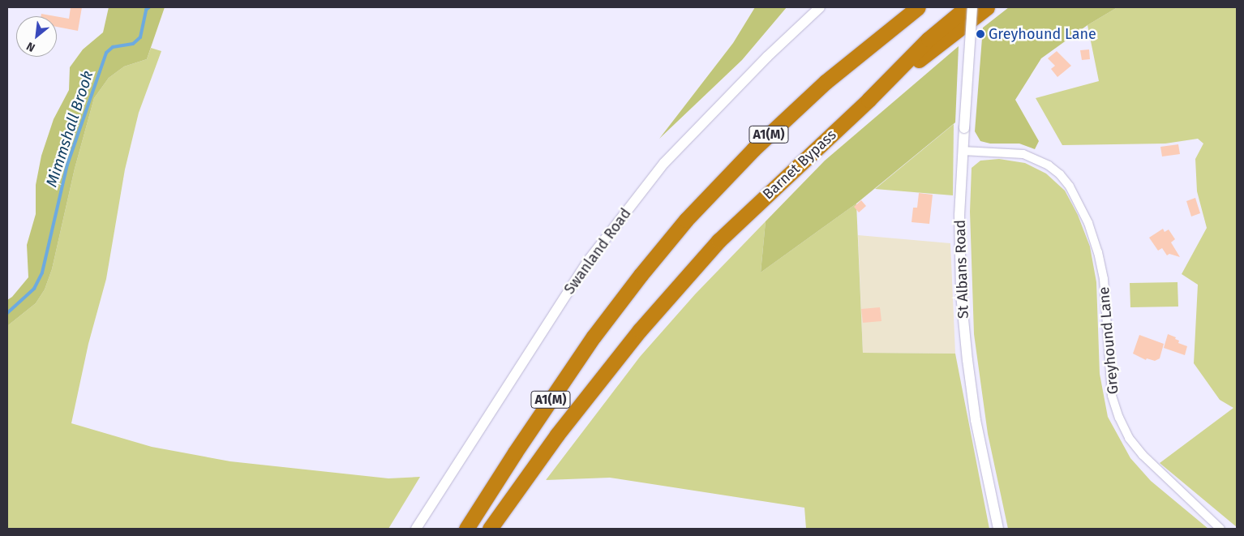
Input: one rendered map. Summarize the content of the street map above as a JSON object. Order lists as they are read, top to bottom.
{
  "streets": {
    "highway": ["A1(M)", "Barnet Bypass"],
    "street": ["Swanland Road", "St Albans Road", "Greyhound Lane"]
  },
  "crossings": [
    ["A1(M)", "Barnet Bypass"],
    ["St Albans Road", "Greyhound Lane"]
  ],
  "water": ["Mimmshall Brook"],
  "places": ["Greyhound Lane"],
  "north": "bottom left"
}
